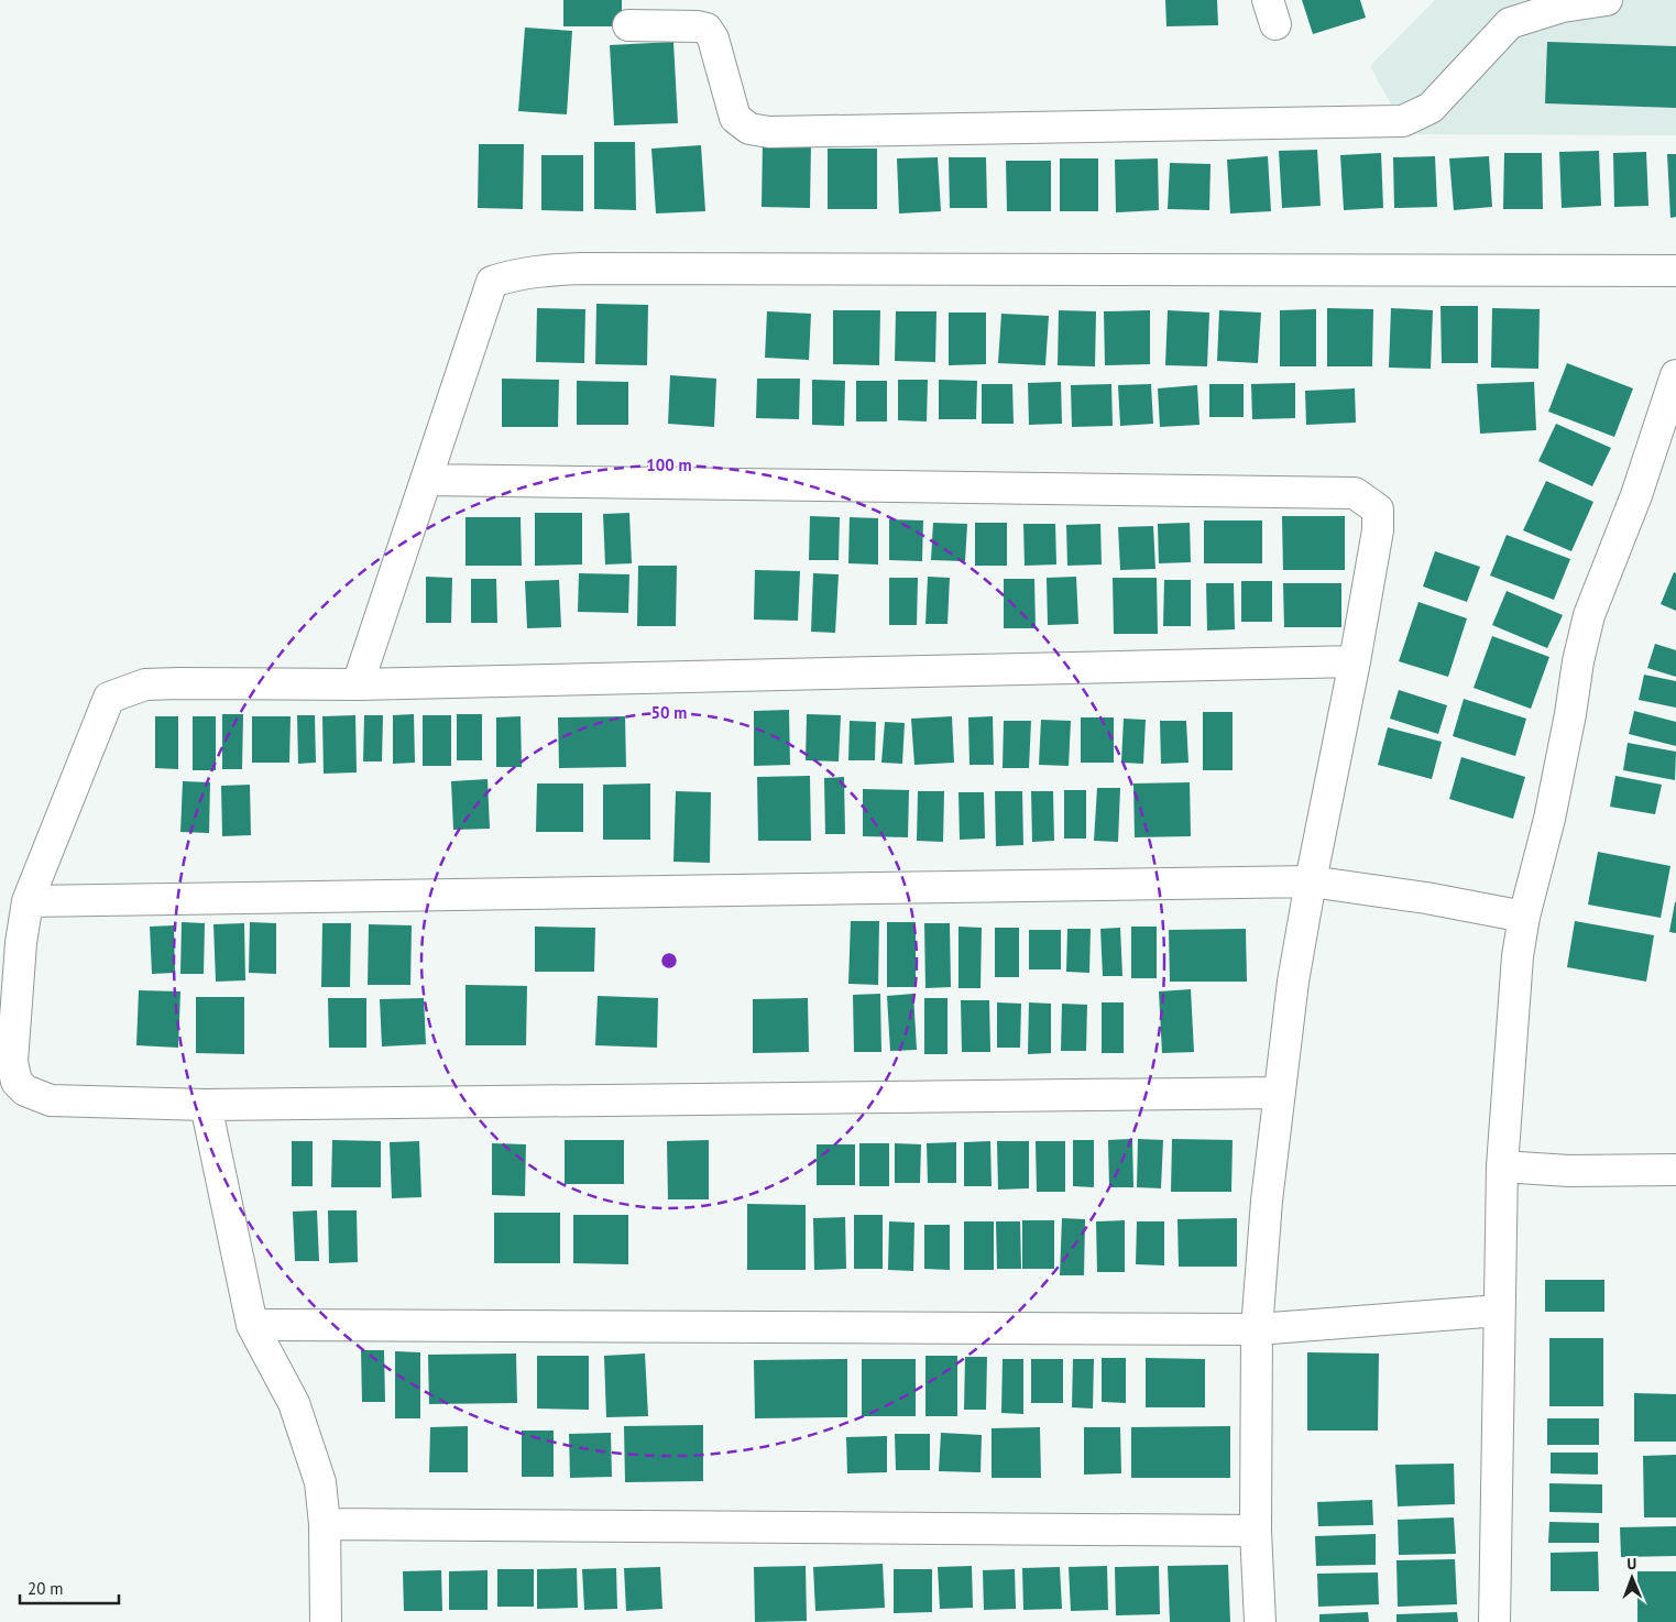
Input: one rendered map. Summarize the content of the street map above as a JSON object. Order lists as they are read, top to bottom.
{
  "scale_bar": "20 m",
  "north": "top",
  "rings": ["100 m", "50 m"]
}
